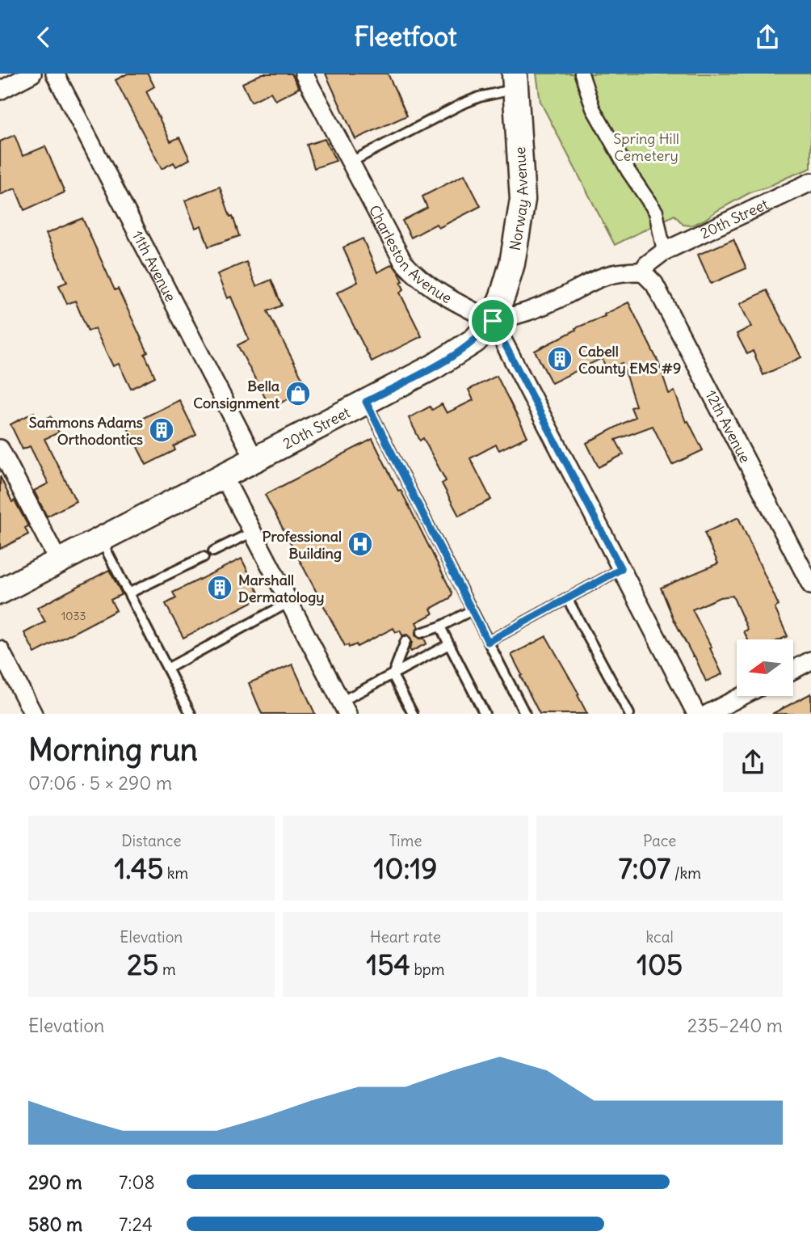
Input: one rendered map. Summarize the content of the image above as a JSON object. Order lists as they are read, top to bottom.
{
  "streets": {
    "main road": ["Norway Avenue", "20th Street"],
    "street": ["Charleston Avenue", "11th Avenue", "12th Avenue"]
  },
  "crossings": [
    ["Norway Avenue", "20th Street"],
    ["Norway Avenue", "Charleston Avenue"],
    ["20th Street", "Charleston Avenue"],
    ["20th Street", "11th Avenue"],
    ["20th Street", "12th Avenue"]
  ],
  "parks": ["Spring Hill Cemetery"],
  "places": {
    "building": ["Cabell County EMS #9", "Sammons Adams Orthodontics", "Marshall Dermatology"],
    "shop": ["Bella Consignment"],
    "hospital": ["Professional Building"]
  },
  "house_numbers": ["1033"],
  "north": "left",
  "page": {
    "header": "Fleetfoot",
    "heading": ["Morning run", "07:06 · 5 × 290 m"],
    "stats": [
      ["Distance", "1.45 km"],
      ["Time", "10:19"],
      ["Pace", "7:07 /km"],
      ["Elevation", "25 m"],
      ["Heart rate", "154 bpm"],
      ["kcal", "105"]
    ],
    "chart": ["Elevation", "235–240 m"],
    "list": [
      {
        "name": "290 m",
        "note": "7:08"
      },
      {
        "name": "580 m",
        "note": "7:24"
      }
    ]
  }
}
